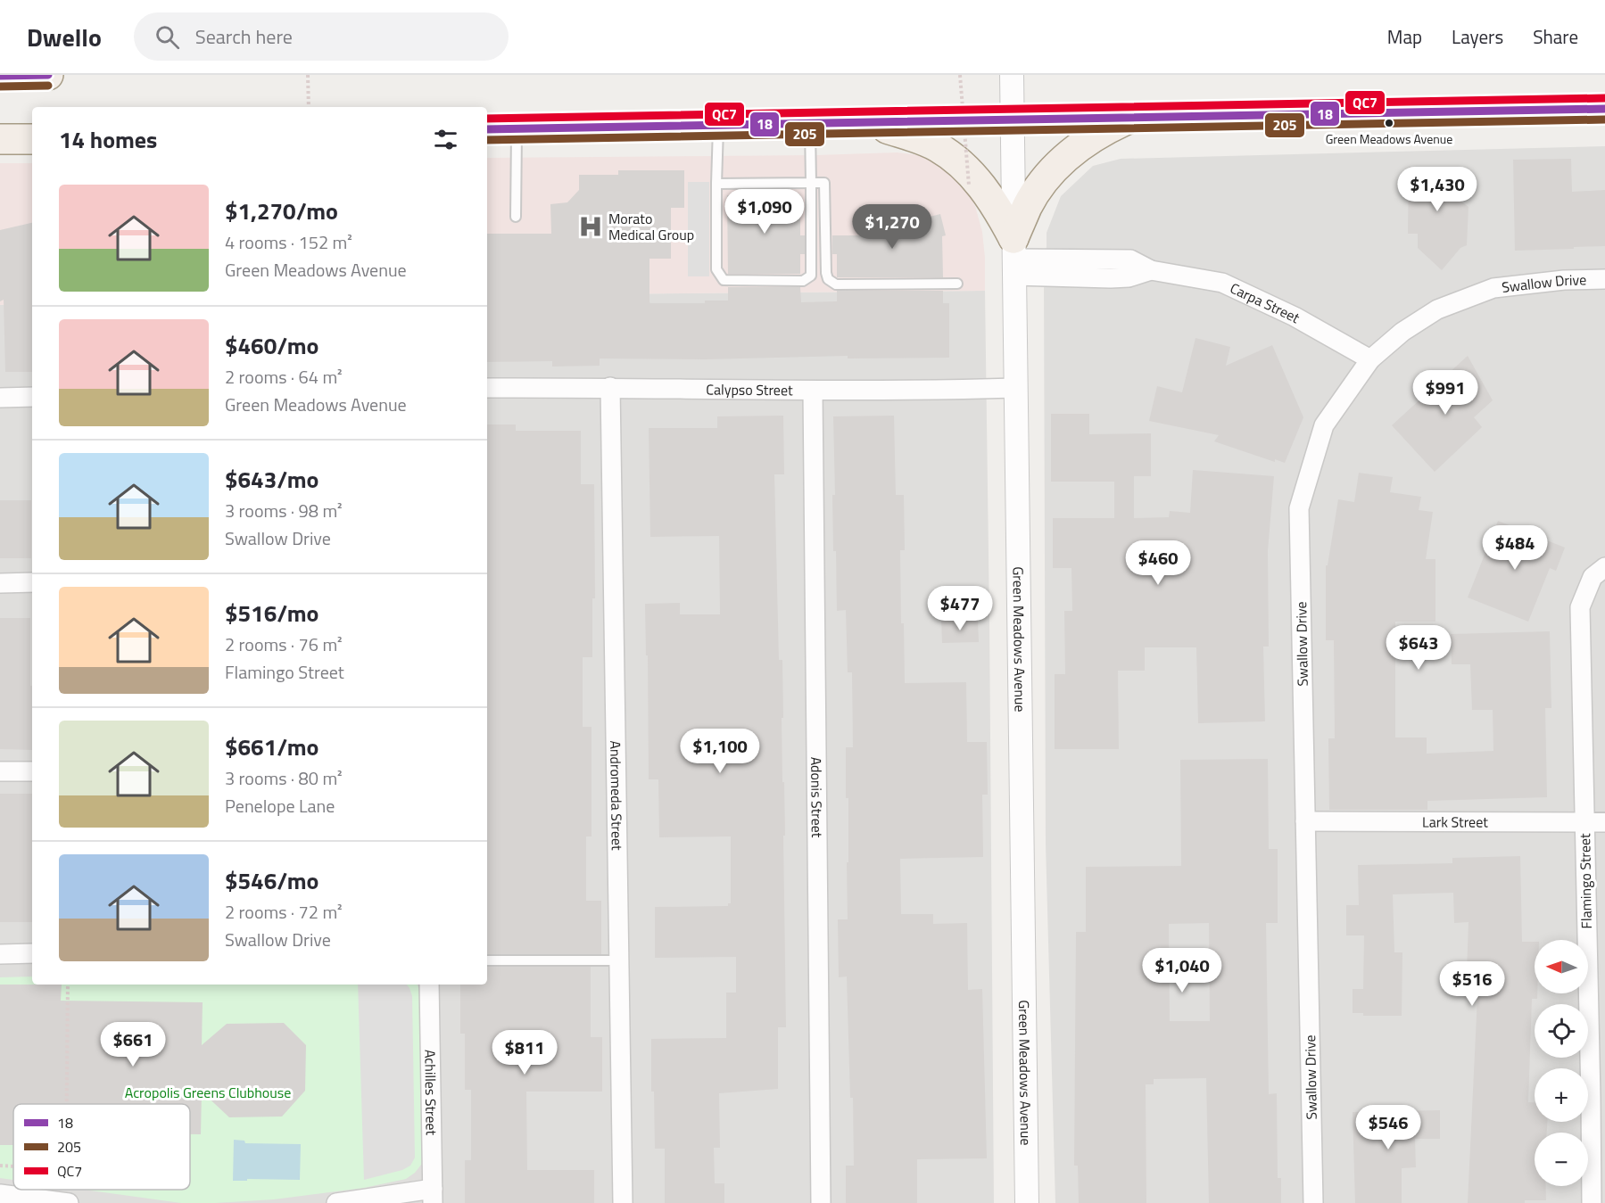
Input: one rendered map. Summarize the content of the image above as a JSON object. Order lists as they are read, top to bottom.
{
  "streets": {
    "street": [
      "Swallow Drive",
      "Carpa Street",
      "Calypso Street",
      "Green Meadows Avenue",
      "Andromeda Street",
      "Adonis Street",
      "Lark Street",
      "Flamingo Street",
      "Achilles Street"
    ]
  },
  "crossings": [
    ["Swallow Drive", "Carpa Street"],
    ["Swallow Drive", "Lark Street"],
    ["Carpa Street", "Green Meadows Avenue"],
    ["Calypso Street", "Green Meadows Avenue"],
    ["Calypso Street", "Andromeda Street"],
    ["Calypso Street", "Adonis Street"],
    ["Lark Street", "Flamingo Street"]
  ],
  "parks": ["Acropolis Greens Clubhouse"],
  "places": {
    "other": ["Green Meadows Avenue"],
    "hospital": ["Morato Medical Group"]
  },
  "lines": ["transit line 18", "transit line 205", "transit line QC7"],
  "legend": ["18", "205", "QC7"],
  "north": "left",
  "page": {
    "header": "Dwello",
    "search": "Search here",
    "nav": ["Map", "Layers", "Share"],
    "heading": "14 homes",
    "price": [
      "$1,430",
      "$1,090",
      "$1,270",
      "$991",
      "$484",
      "$460",
      "$477",
      "$643",
      "$1,100",
      "$1,040",
      "$516",
      "$661",
      "$811",
      "$546"
    ],
    "list": [
      {
        "name": "$1,270/mo",
        "note": "4 rooms · 152 m² · Green Meadows Avenue"
      },
      {
        "name": "$460/mo",
        "note": "2 rooms · 64 m² · Green Meadows Avenue"
      },
      {
        "name": "$643/mo",
        "note": "3 rooms · 98 m² · Swallow Drive"
      },
      {
        "name": "$516/mo",
        "note": "2 rooms · 76 m² · Flamingo Street"
      },
      {
        "name": "$661/mo",
        "note": "3 rooms · 80 m² · Penelope Lane"
      },
      {
        "name": "$546/mo",
        "note": "2 rooms · 72 m² · Swallow Drive"
      }
    ],
    "map_buttons": ["+", "−"]
  }
}
